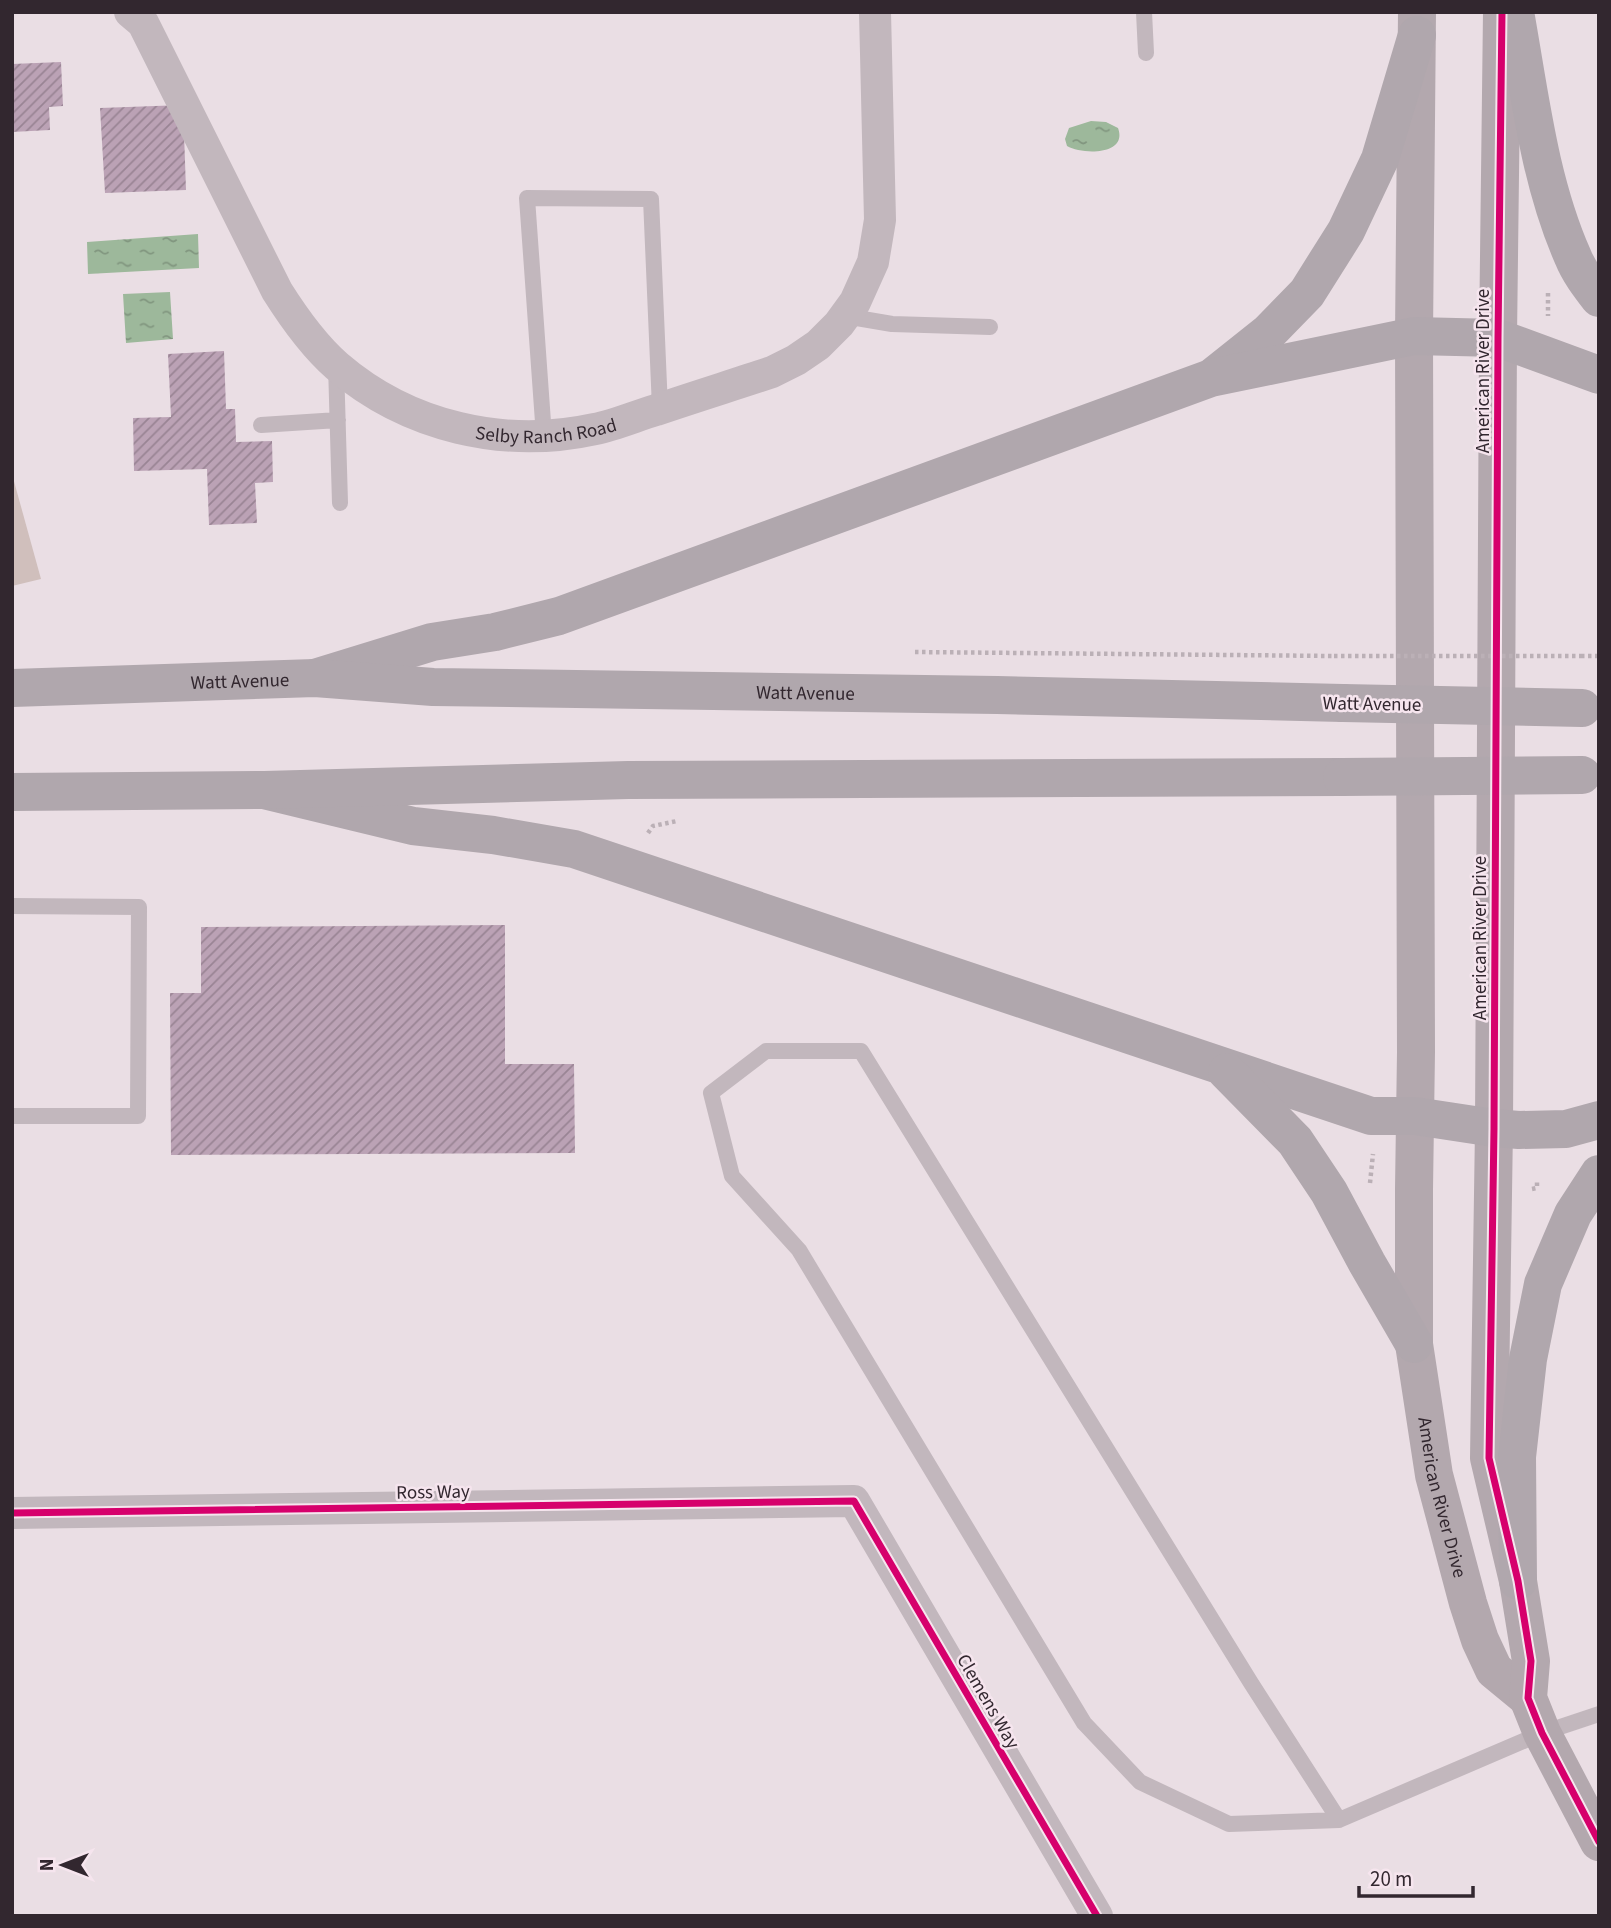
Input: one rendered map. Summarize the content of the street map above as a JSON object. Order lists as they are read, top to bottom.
{
  "streets": {
    "main road": ["Watt Avenue"],
    "street": [
      "American River Drive",
      "Selby Ranch Road",
      "Ross Way",
      "Clemens Way"
    ]
  },
  "crossings": [
    ["Ross Way", "Clemens Way"]
  ],
  "scale_bar": "20 m",
  "north": "left"
}
